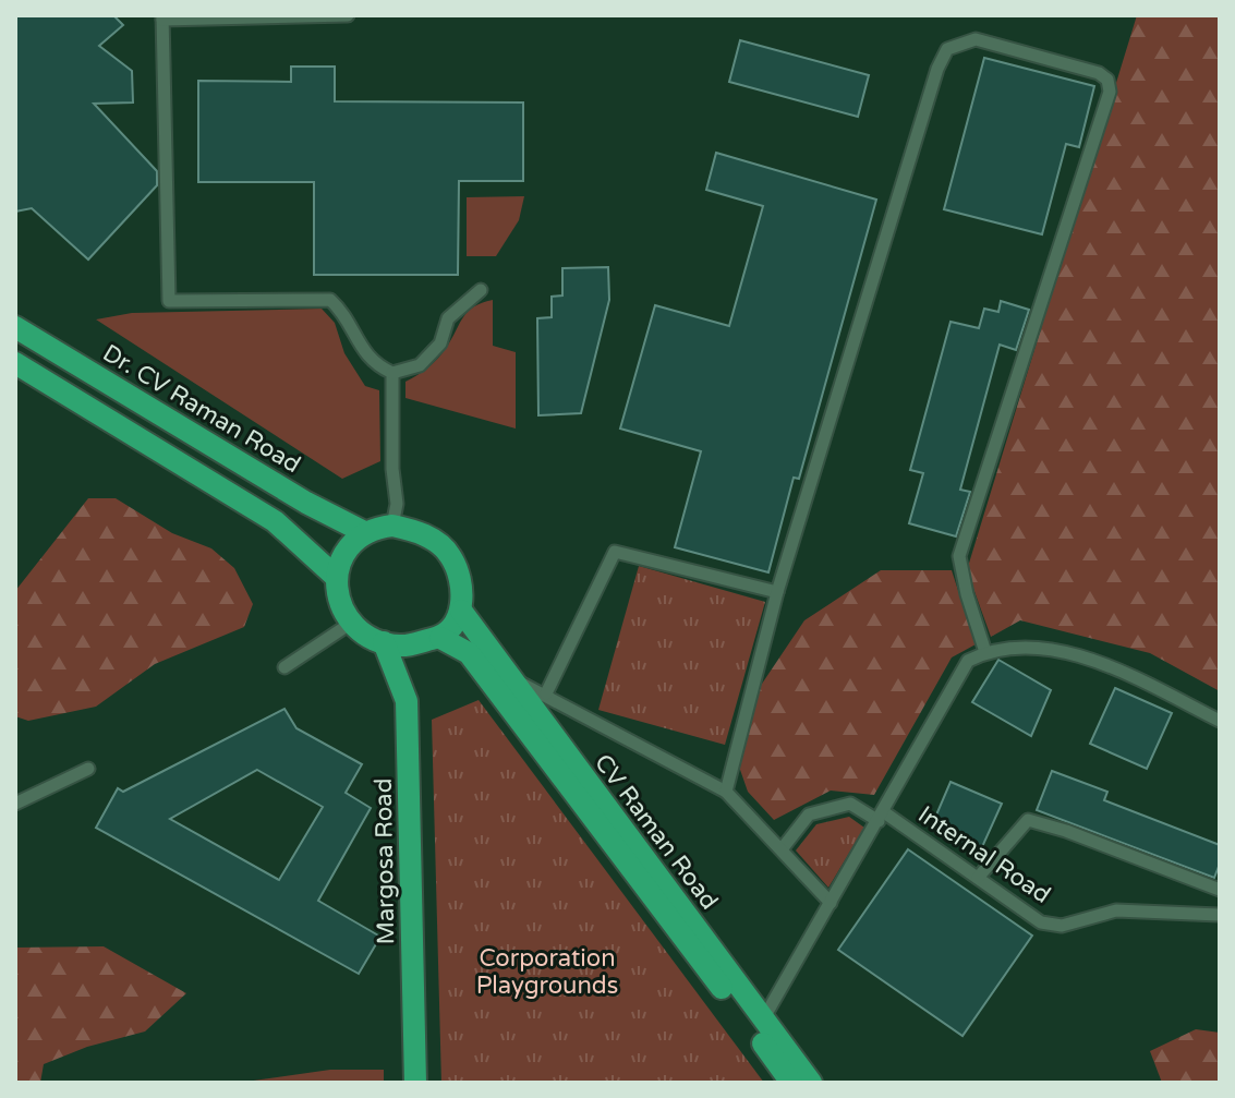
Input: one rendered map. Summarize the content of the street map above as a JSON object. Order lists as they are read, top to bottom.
{
  "streets": {
    "main road": ["Dr. CV Raman Road", "CV Raman Road", "Margosa Road"],
    "lane": ["Internal Road"]
  },
  "crossings": [
    ["Dr. CV Raman Road", "CV Raman Road"],
    ["Dr. CV Raman Road", "Margosa Road"],
    ["CV Raman Road", "Margosa Road"]
  ],
  "parks": ["Corporation Playgrounds"]
}
